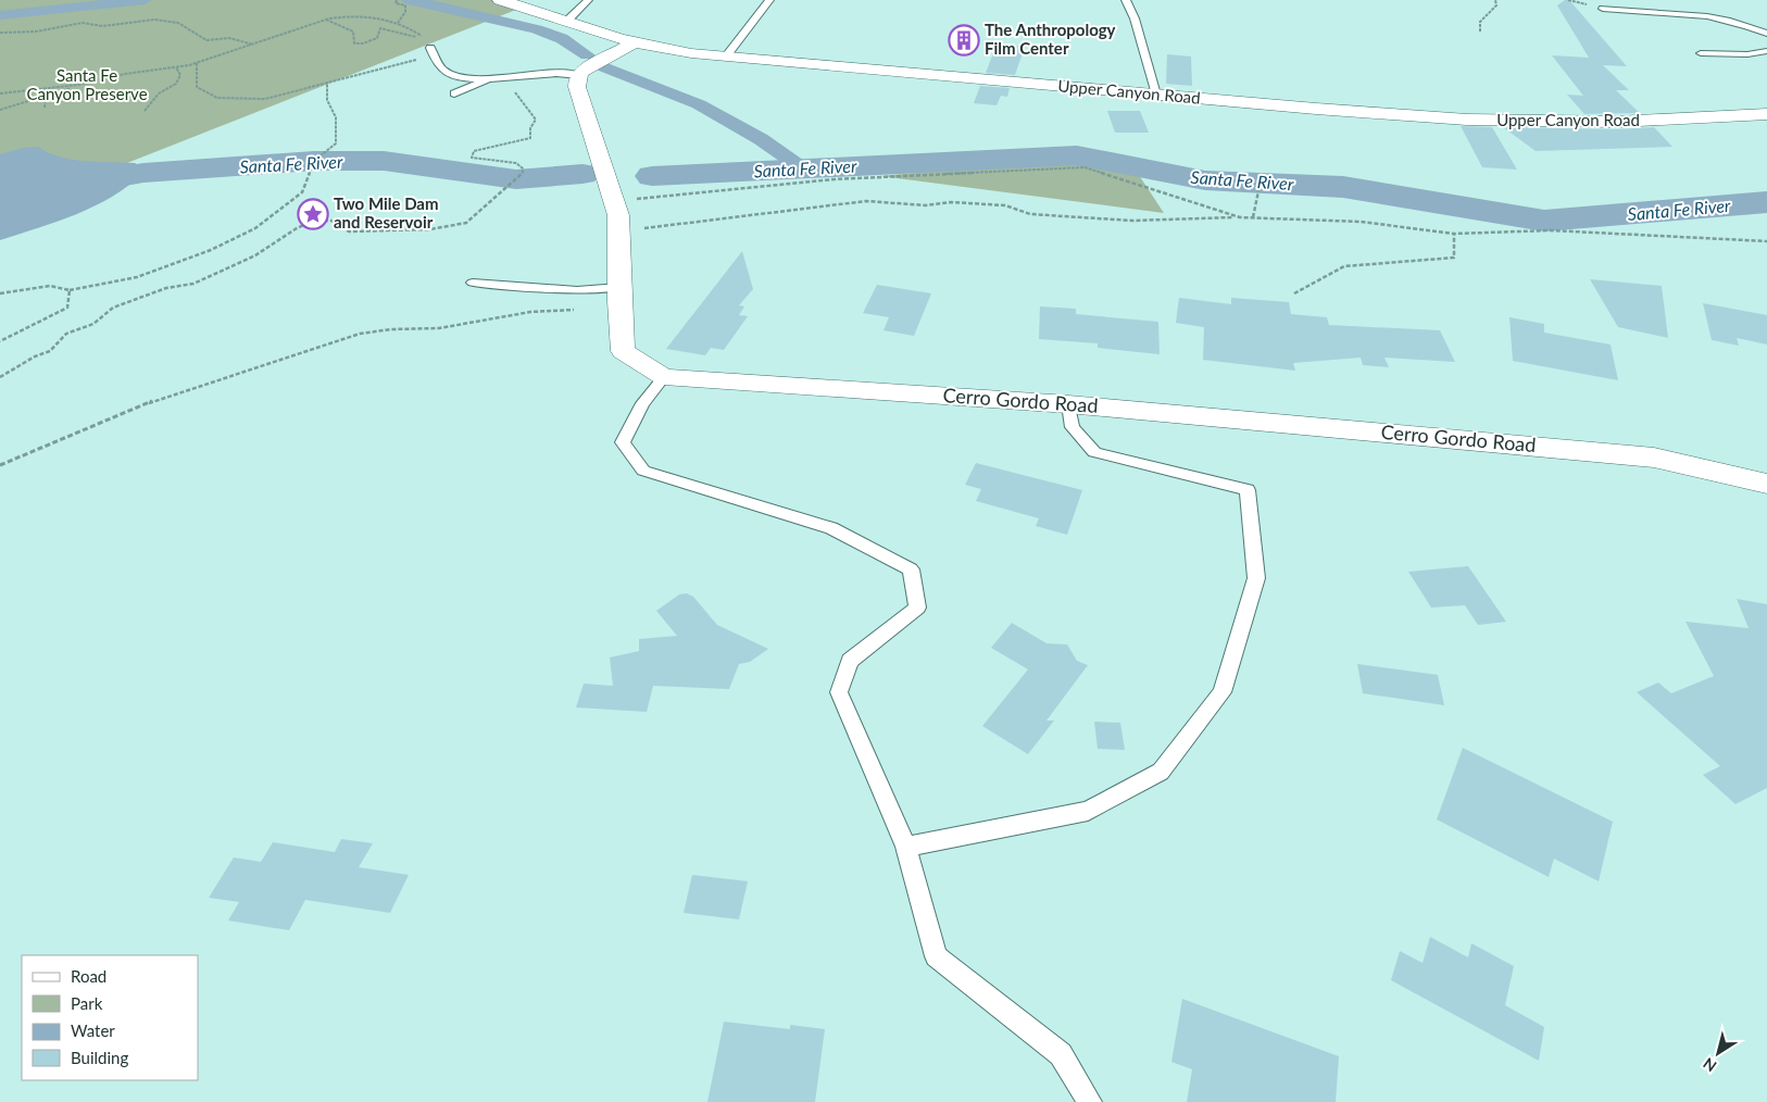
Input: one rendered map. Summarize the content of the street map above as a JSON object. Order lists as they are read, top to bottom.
{
  "streets": {
    "street": ["Upper Canyon Road", "Cerro Gordo Road"]
  },
  "water": ["Santa Fe River"],
  "parks": ["Santa Fe Canyon Preserve"],
  "places": {
    "building": ["The Anthropology Film Center"],
    "place": ["Two Mile Dam and Reservoir"]
  },
  "legend": [
    "Road",
    "Park",
    "Water",
    "Building"
  ],
  "north": "bottom left"
}
